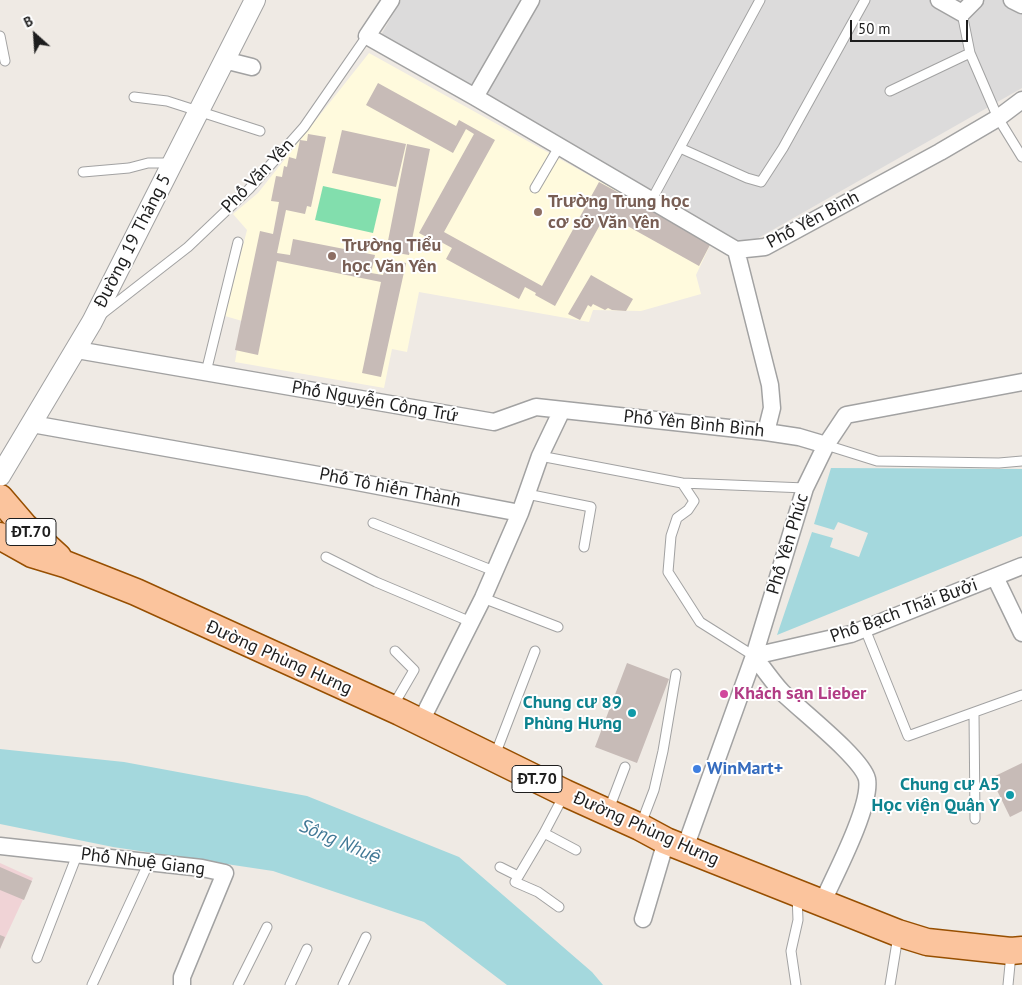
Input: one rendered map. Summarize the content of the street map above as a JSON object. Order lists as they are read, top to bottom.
{
  "streets": {
    "main road": ["ĐT.70", "Đường Phùng Hưng"],
    "street": [
      "Phố Văn Yên",
      "Phố Yên Bình",
      "Đường 19 Tháng 5",
      "Phố Nguyễn Công Trứ",
      "Phố Yên Bình Bình",
      "Phố Tô hiến Thành",
      "Phố Yên Phúc",
      "Phố Bạch Thái Bưởi",
      "Phố Nhuệ Giang"
    ]
  },
  "crossings": [
    ["Phố Văn Yên", "Đường 19 Tháng 5"],
    ["Đường 19 Tháng 5", "Phố Nguyễn Công Trứ"],
    ["Đường 19 Tháng 5", "Phố Tô hiến Thành"],
    ["Phố Nguyễn Công Trứ", "Phố Yên Bình Bình"],
    ["Phố Yên Bình Bình", "Phố Yên Phúc"],
    ["Phố Yên Phúc", "Phố Bạch Thái Bưởi"],
    ["Phố Yên Phúc", "Đường Phùng Hưng"]
  ],
  "water": ["Sông Nhuệ"],
  "places": [
    "Trường Trung học cơ sở Văn Yên",
    "Trường Tiểu học Văn Yên",
    "Khách sạn Lieber",
    "Chung cư 89 Phùng Hưng",
    "WinMart+",
    "Chung cư A5 Học viện Quân Y"
  ],
  "scale_bar": "50 m",
  "north": "top left"
}
